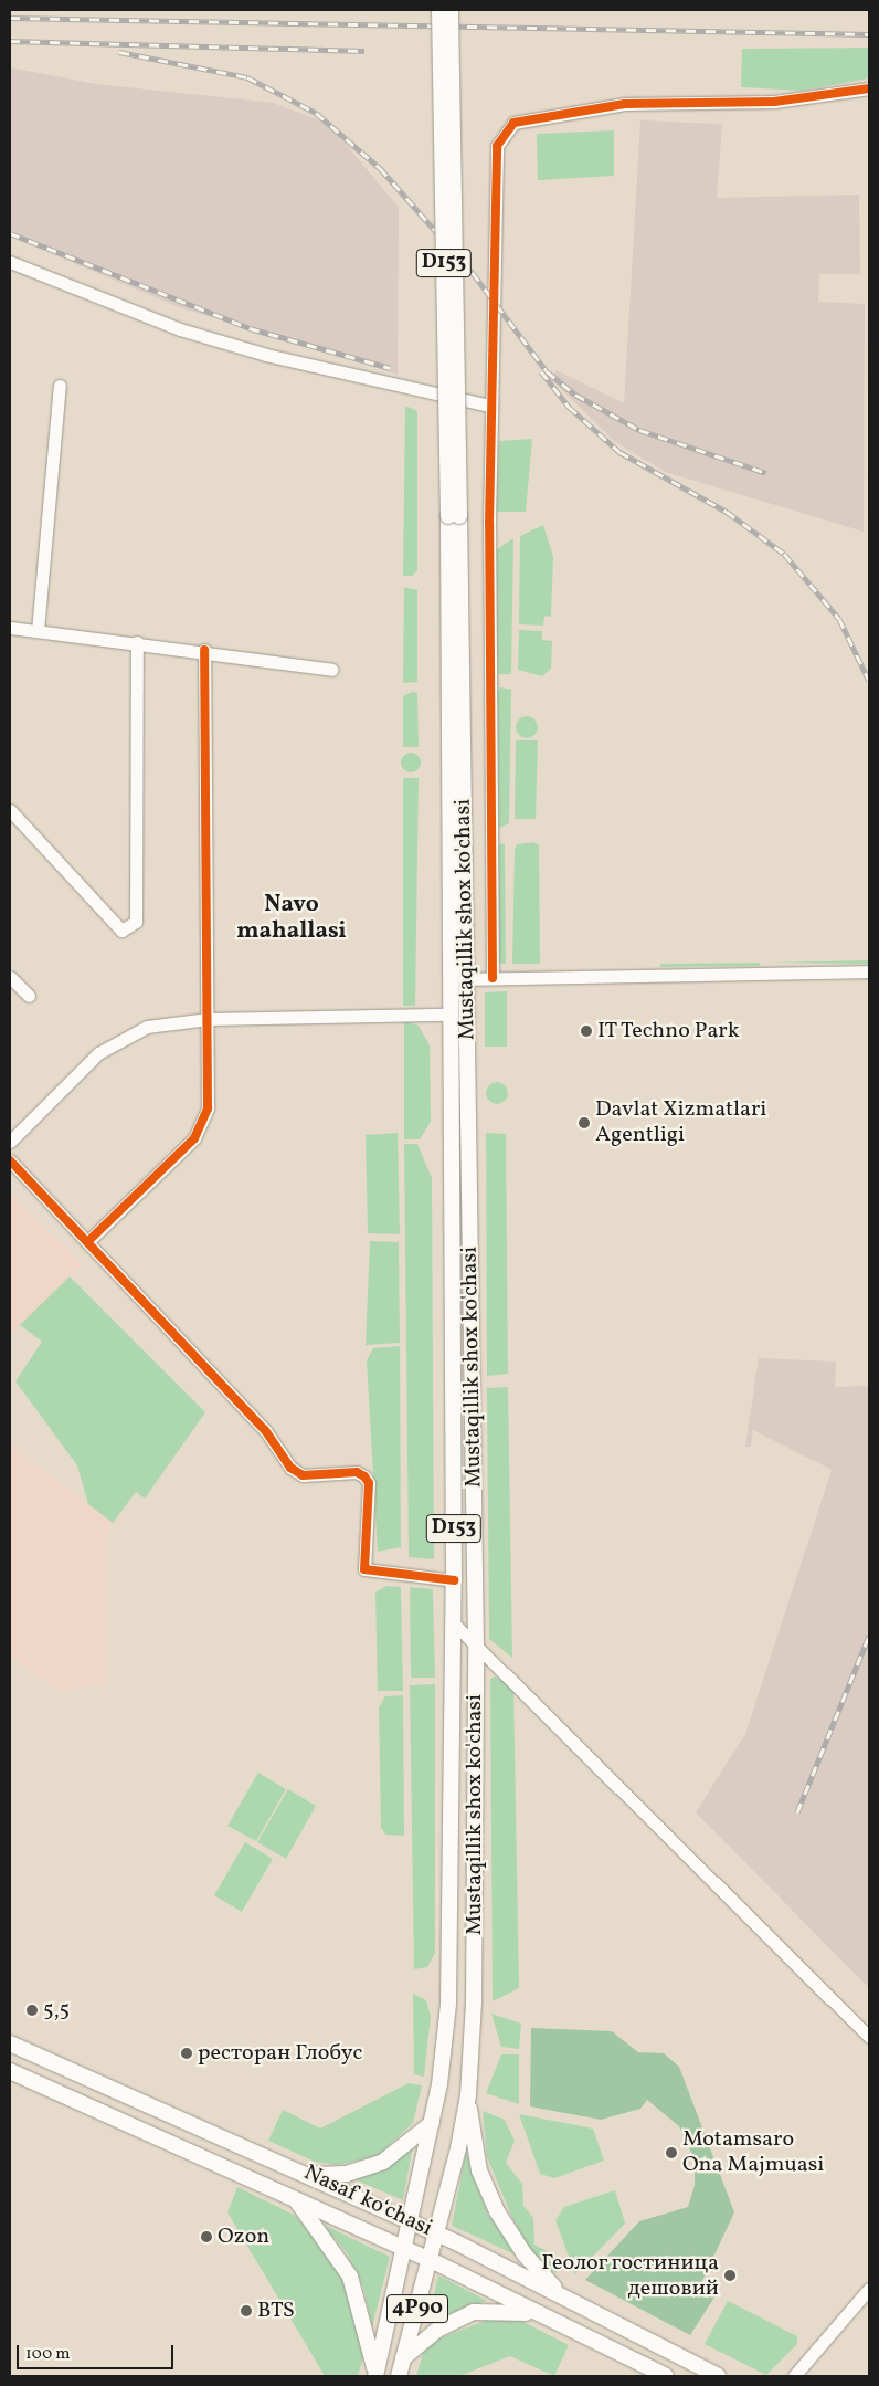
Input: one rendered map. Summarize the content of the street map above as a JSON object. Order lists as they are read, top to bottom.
{
  "streets": {
    "main road": [
      "D153",
      "Mustaqillik shox ko'chasi",
      "Nasaf ko‘chasi",
      "4P90"
    ]
  },
  "crossings": [
    ["D153", "Mustaqillik shox ko'chasi"],
    ["Mustaqillik shox ko'chasi", "Nasaf ko‘chasi"]
  ],
  "districts": ["Navo mahallasi"],
  "places": [
    "IT Techno Park",
    "Davlat Xizmatlari Agentligi",
    "5,5",
    "ресторан Глобус",
    "Motamsaro Ona Majmuasi",
    "Ozon",
    "Геолог гостиница дешовий",
    "BTS"
  ],
  "scale_bar": "100 m"
}
